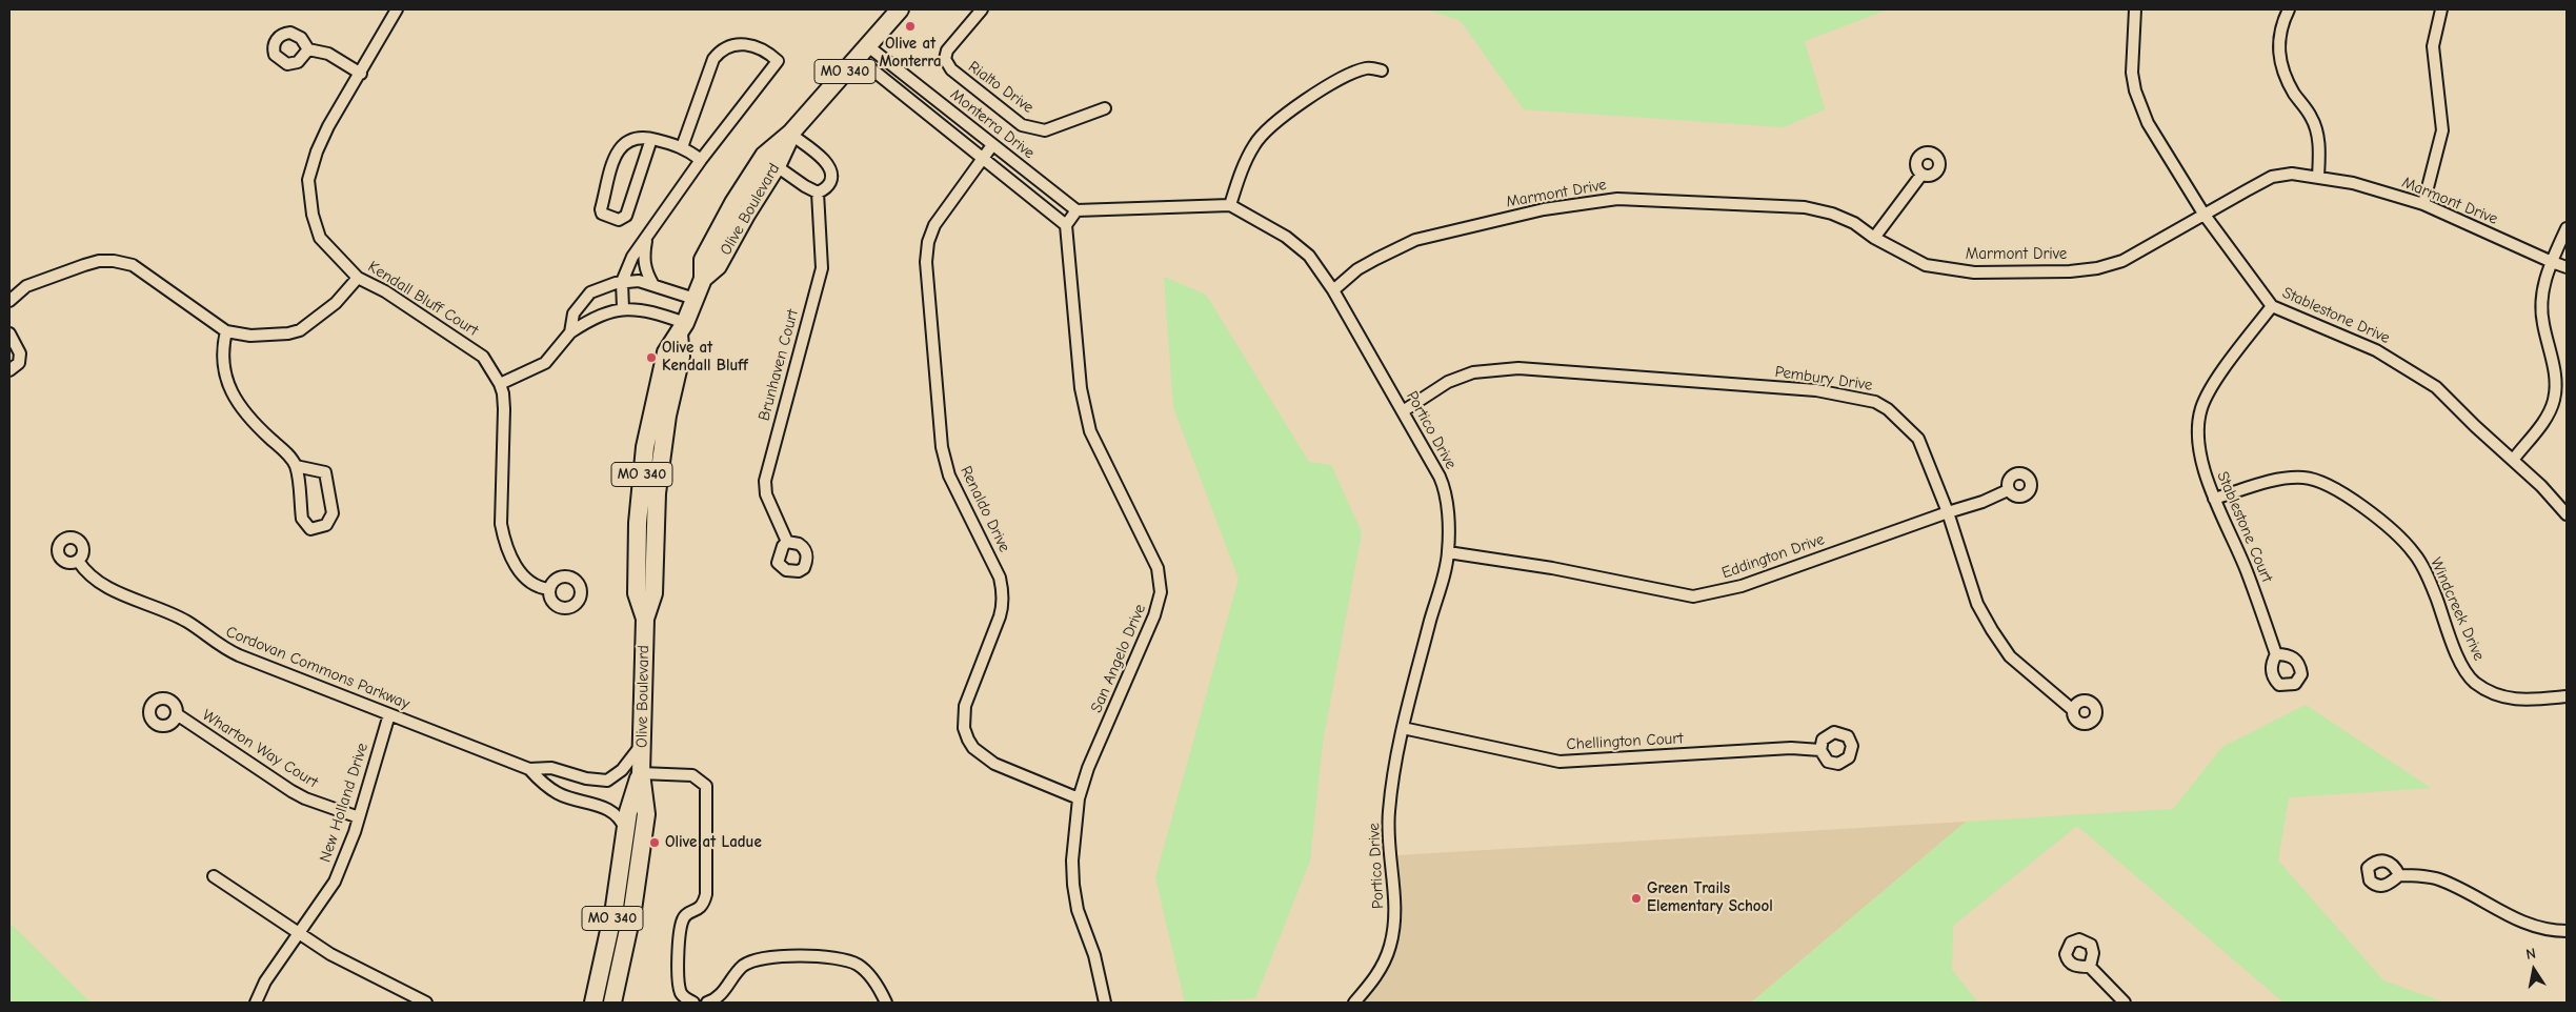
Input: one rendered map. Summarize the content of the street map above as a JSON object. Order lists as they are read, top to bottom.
{
  "streets": {
    "main road": ["MO 340", "Olive Boulevard"],
    "street": [
      "Rialto Drive",
      "Monterra Drive",
      "Marmont Drive",
      "Kendall Bluff Court",
      "Stablestone Drive",
      "Brunhaven Court",
      "Pembury Drive",
      "Portico Drive",
      "Renaldo Drive",
      "Stablestone Court",
      "Eddington Drive",
      "Windcreek Drive",
      "San Angelo Drive",
      "Cordovan Commons Parkway",
      "Chellington Court",
      "Wharton Way Court",
      "New Holland Drive"
    ]
  },
  "crossings": [
    ["Monterra Drive", "Olive Boulevard"],
    ["Monterra Drive", "Renaldo Drive"],
    ["Monterra Drive", "San Angelo Drive"],
    ["Marmont Drive", "Stablestone Drive"],
    ["Marmont Drive", "Portico Drive"],
    ["Olive Boulevard", "Cordovan Commons Parkway"],
    ["Stablestone Drive", "Stablestone Court"],
    ["Pembury Drive", "Portico Drive"],
    ["Pembury Drive", "Eddington Drive"],
    ["Portico Drive", "Eddington Drive"],
    ["Portico Drive", "Chellington Court"],
    ["Renaldo Drive", "San Angelo Drive"],
    ["Stablestone Court", "Windcreek Drive"],
    ["Cordovan Commons Parkway", "New Holland Drive"],
    ["Wharton Way Court", "New Holland Drive"]
  ],
  "places": [
    "Olive at Monterra",
    "Olive at Kendall Bluff",
    "Olive at Ladue",
    "Green Trails Elementary School"
  ],
  "north": "top"
}
